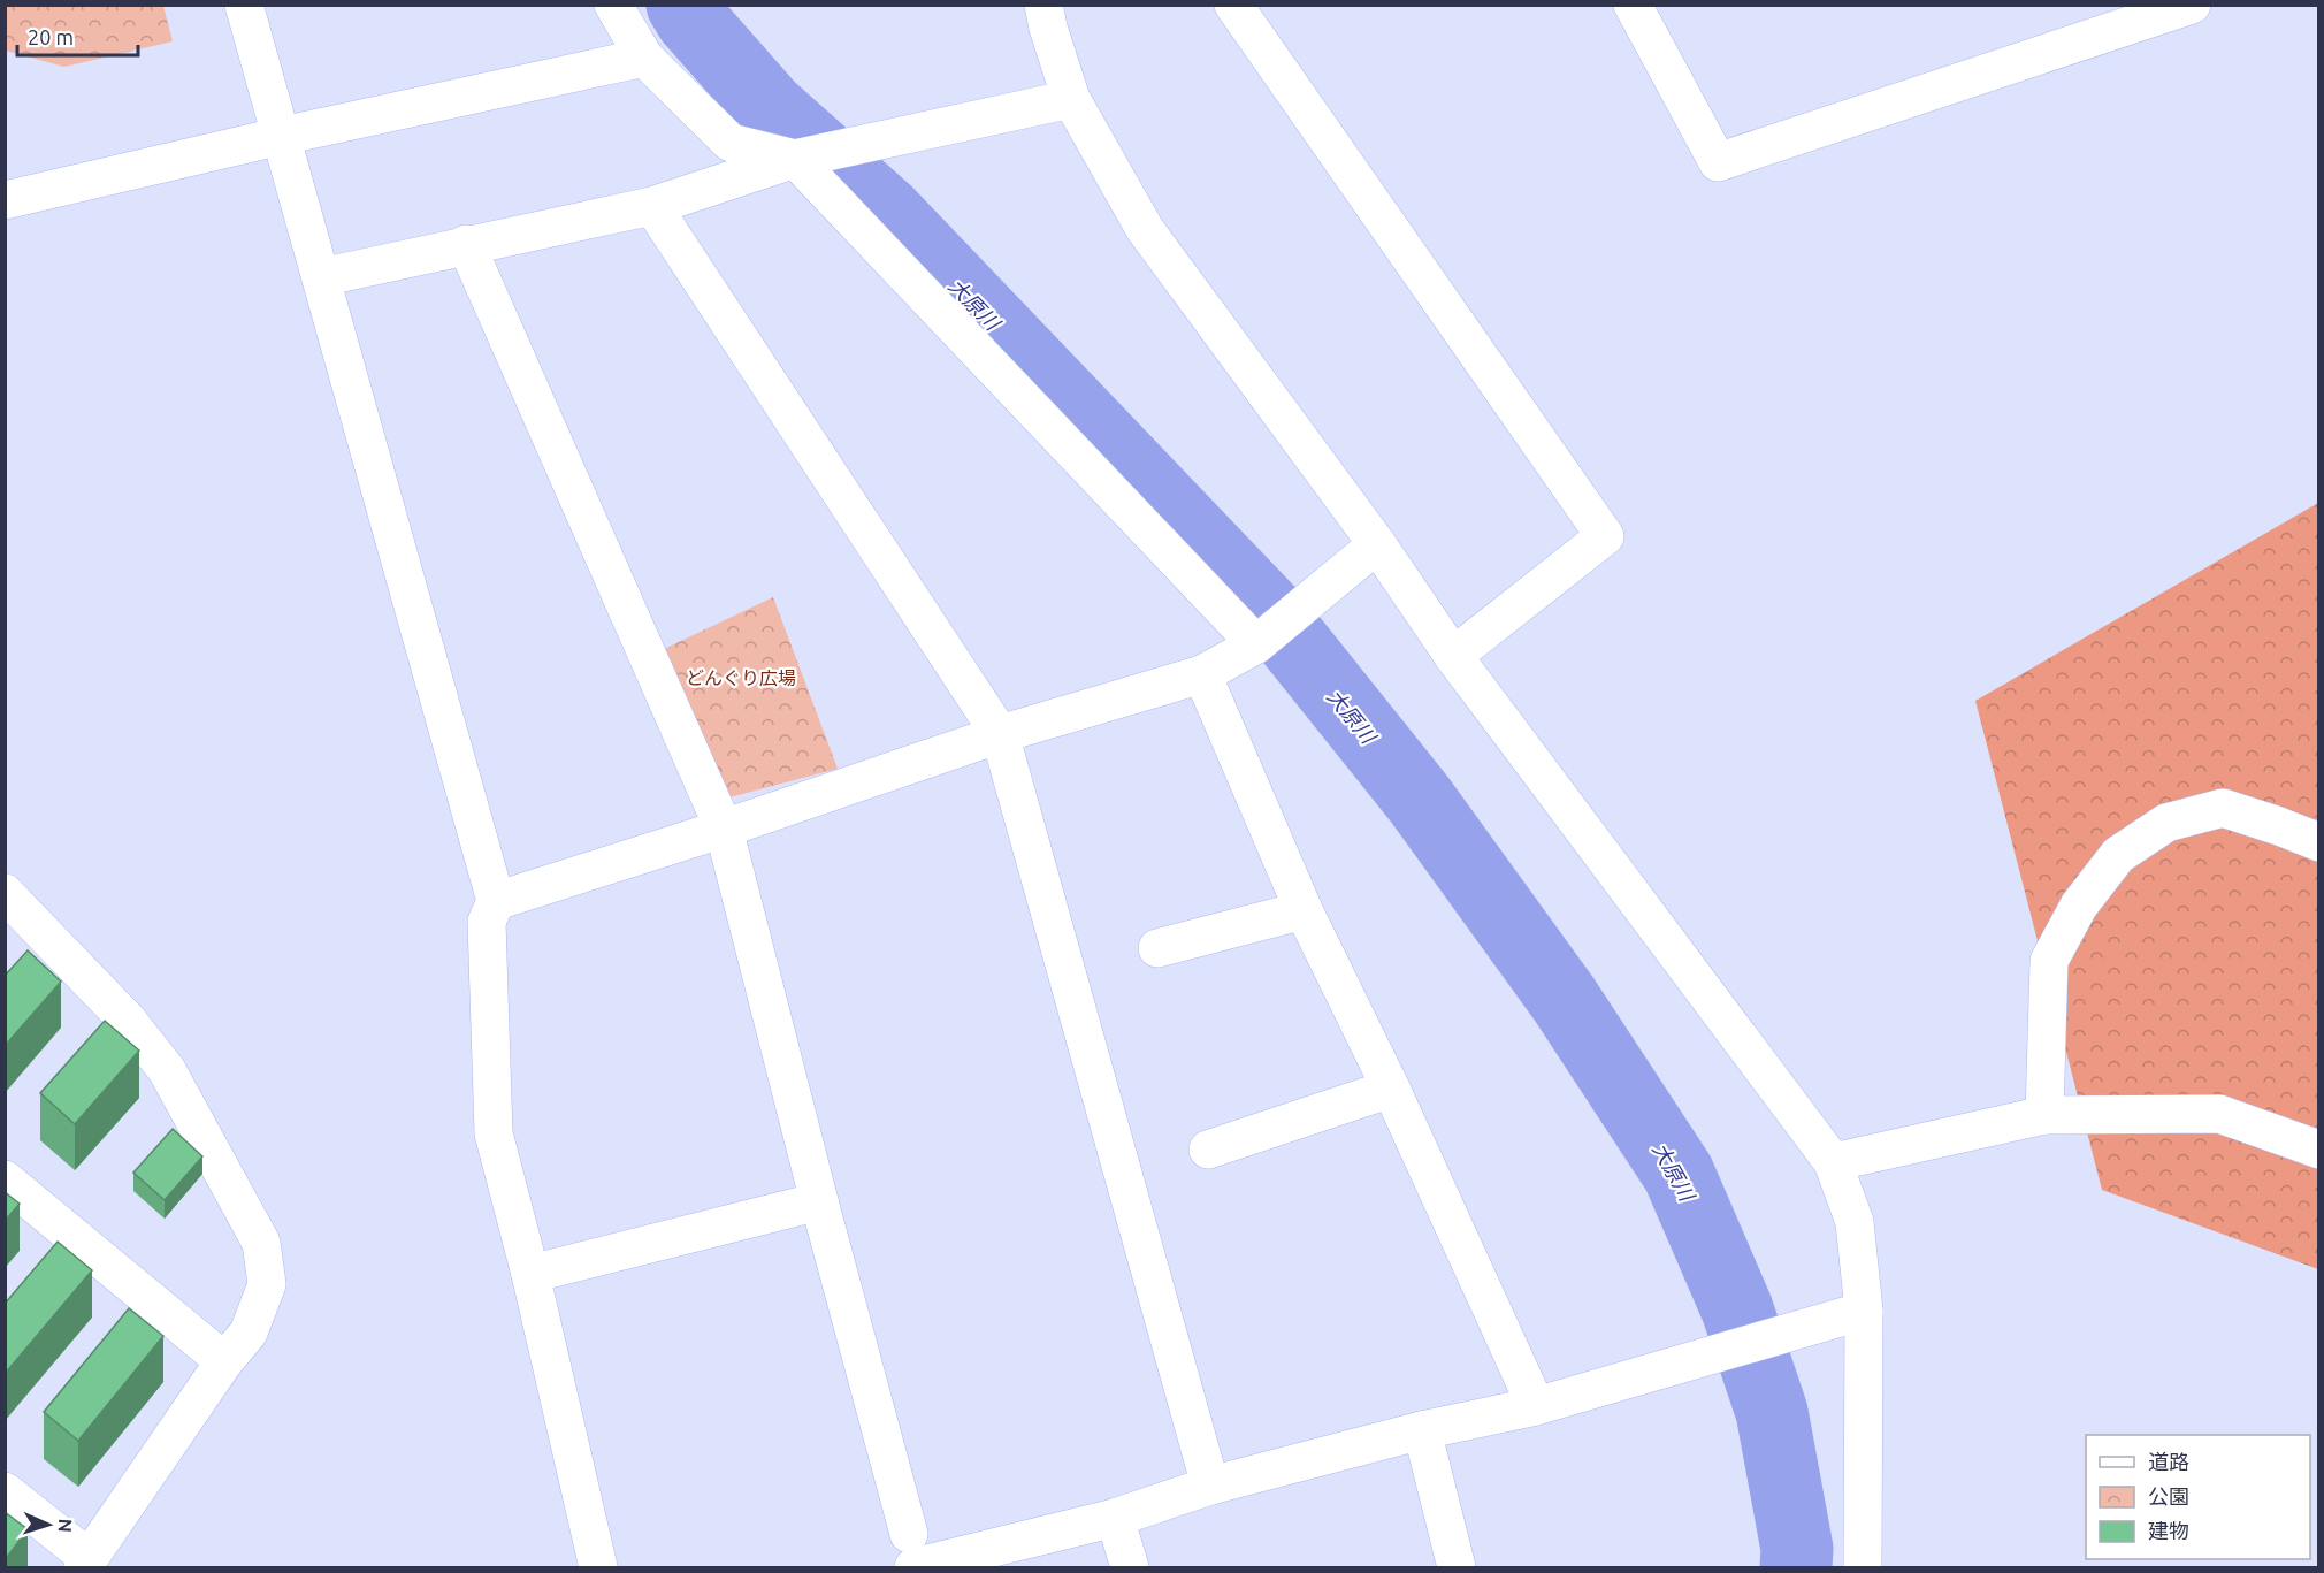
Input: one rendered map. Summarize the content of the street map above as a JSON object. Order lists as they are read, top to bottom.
{
  "water": ["大原川"],
  "parks": ["どんぐり広場"],
  "legend": ["道路", "公園", "建物"],
  "scale_bar": "20 m",
  "north": "right"
}
